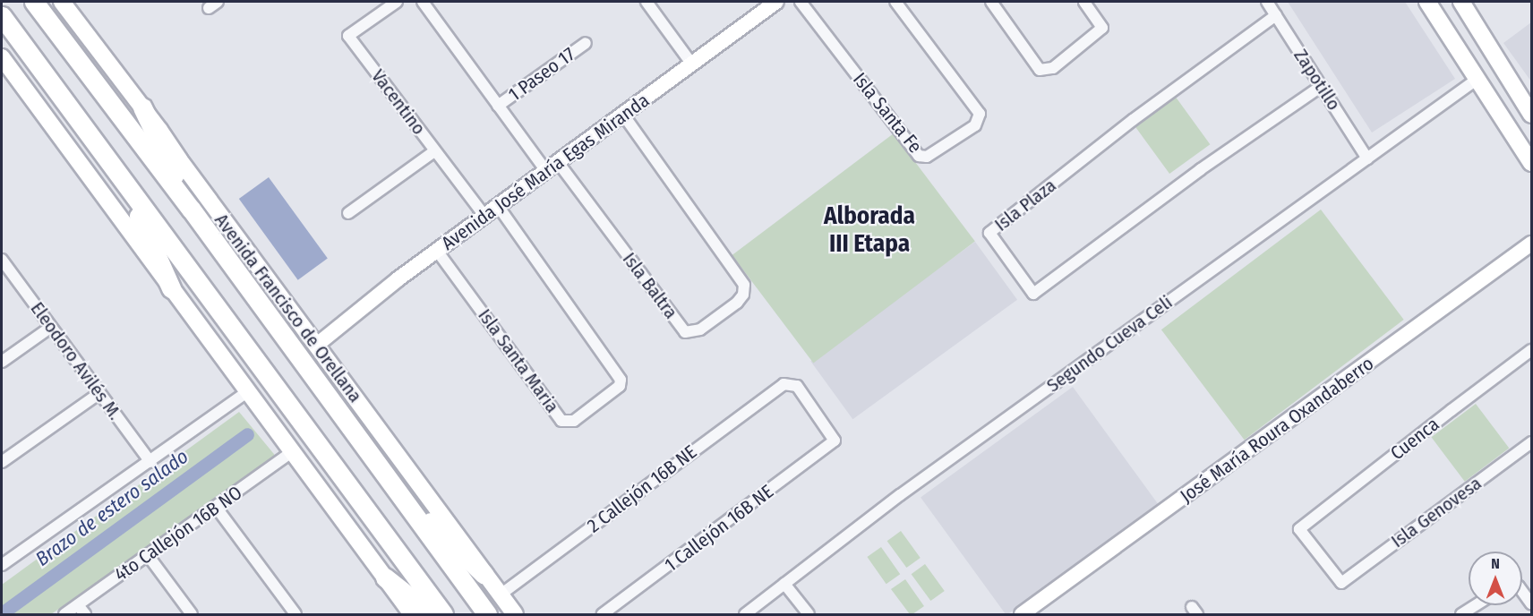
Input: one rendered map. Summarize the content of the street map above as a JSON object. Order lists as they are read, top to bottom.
{
  "streets": {
    "highway": ["Avenida Francisco de Orellana"],
    "street": [
      "1 Paseo 17",
      "Zapotillo",
      "Vacentino",
      "Isla Santa Fe",
      "Avenida José María Egas Miranda",
      "Isla Plaza",
      "Isla Baltra",
      "Segundo Cueva Celi",
      "Eleodoro Avilés M.",
      "Isla Santa Maria",
      "José María Roura Oxandaberro",
      "Cuenca",
      "2 Callejón 16B NE",
      "Isla Genovesa",
      "1 Callejón 16B NE",
      "4to Callejón 16B NO"
    ]
  },
  "crossings": [
    ["Zapotillo", "Isla Plaza"],
    ["Zapotillo", "Segundo Cueva Celi"],
    ["Vacentino", "Avenida José María Egas Miranda"],
    ["Avenida José María Egas Miranda", "Isla Baltra"],
    ["Avenida José María Egas Miranda", "Avenida Francisco de Orellana"],
    ["Avenida José María Egas Miranda", "Isla Santa Maria"],
    ["Avenida Francisco de Orellana", "2 Callejón 16B NE"],
    ["Cuenca", "Isla Genovesa"],
    ["2 Callejón 16B NE", "1 Callejón 16B NE"]
  ],
  "districts": ["Alborada III Etapa"],
  "water": ["Brazo de estero salado"],
  "north": "top"
}
